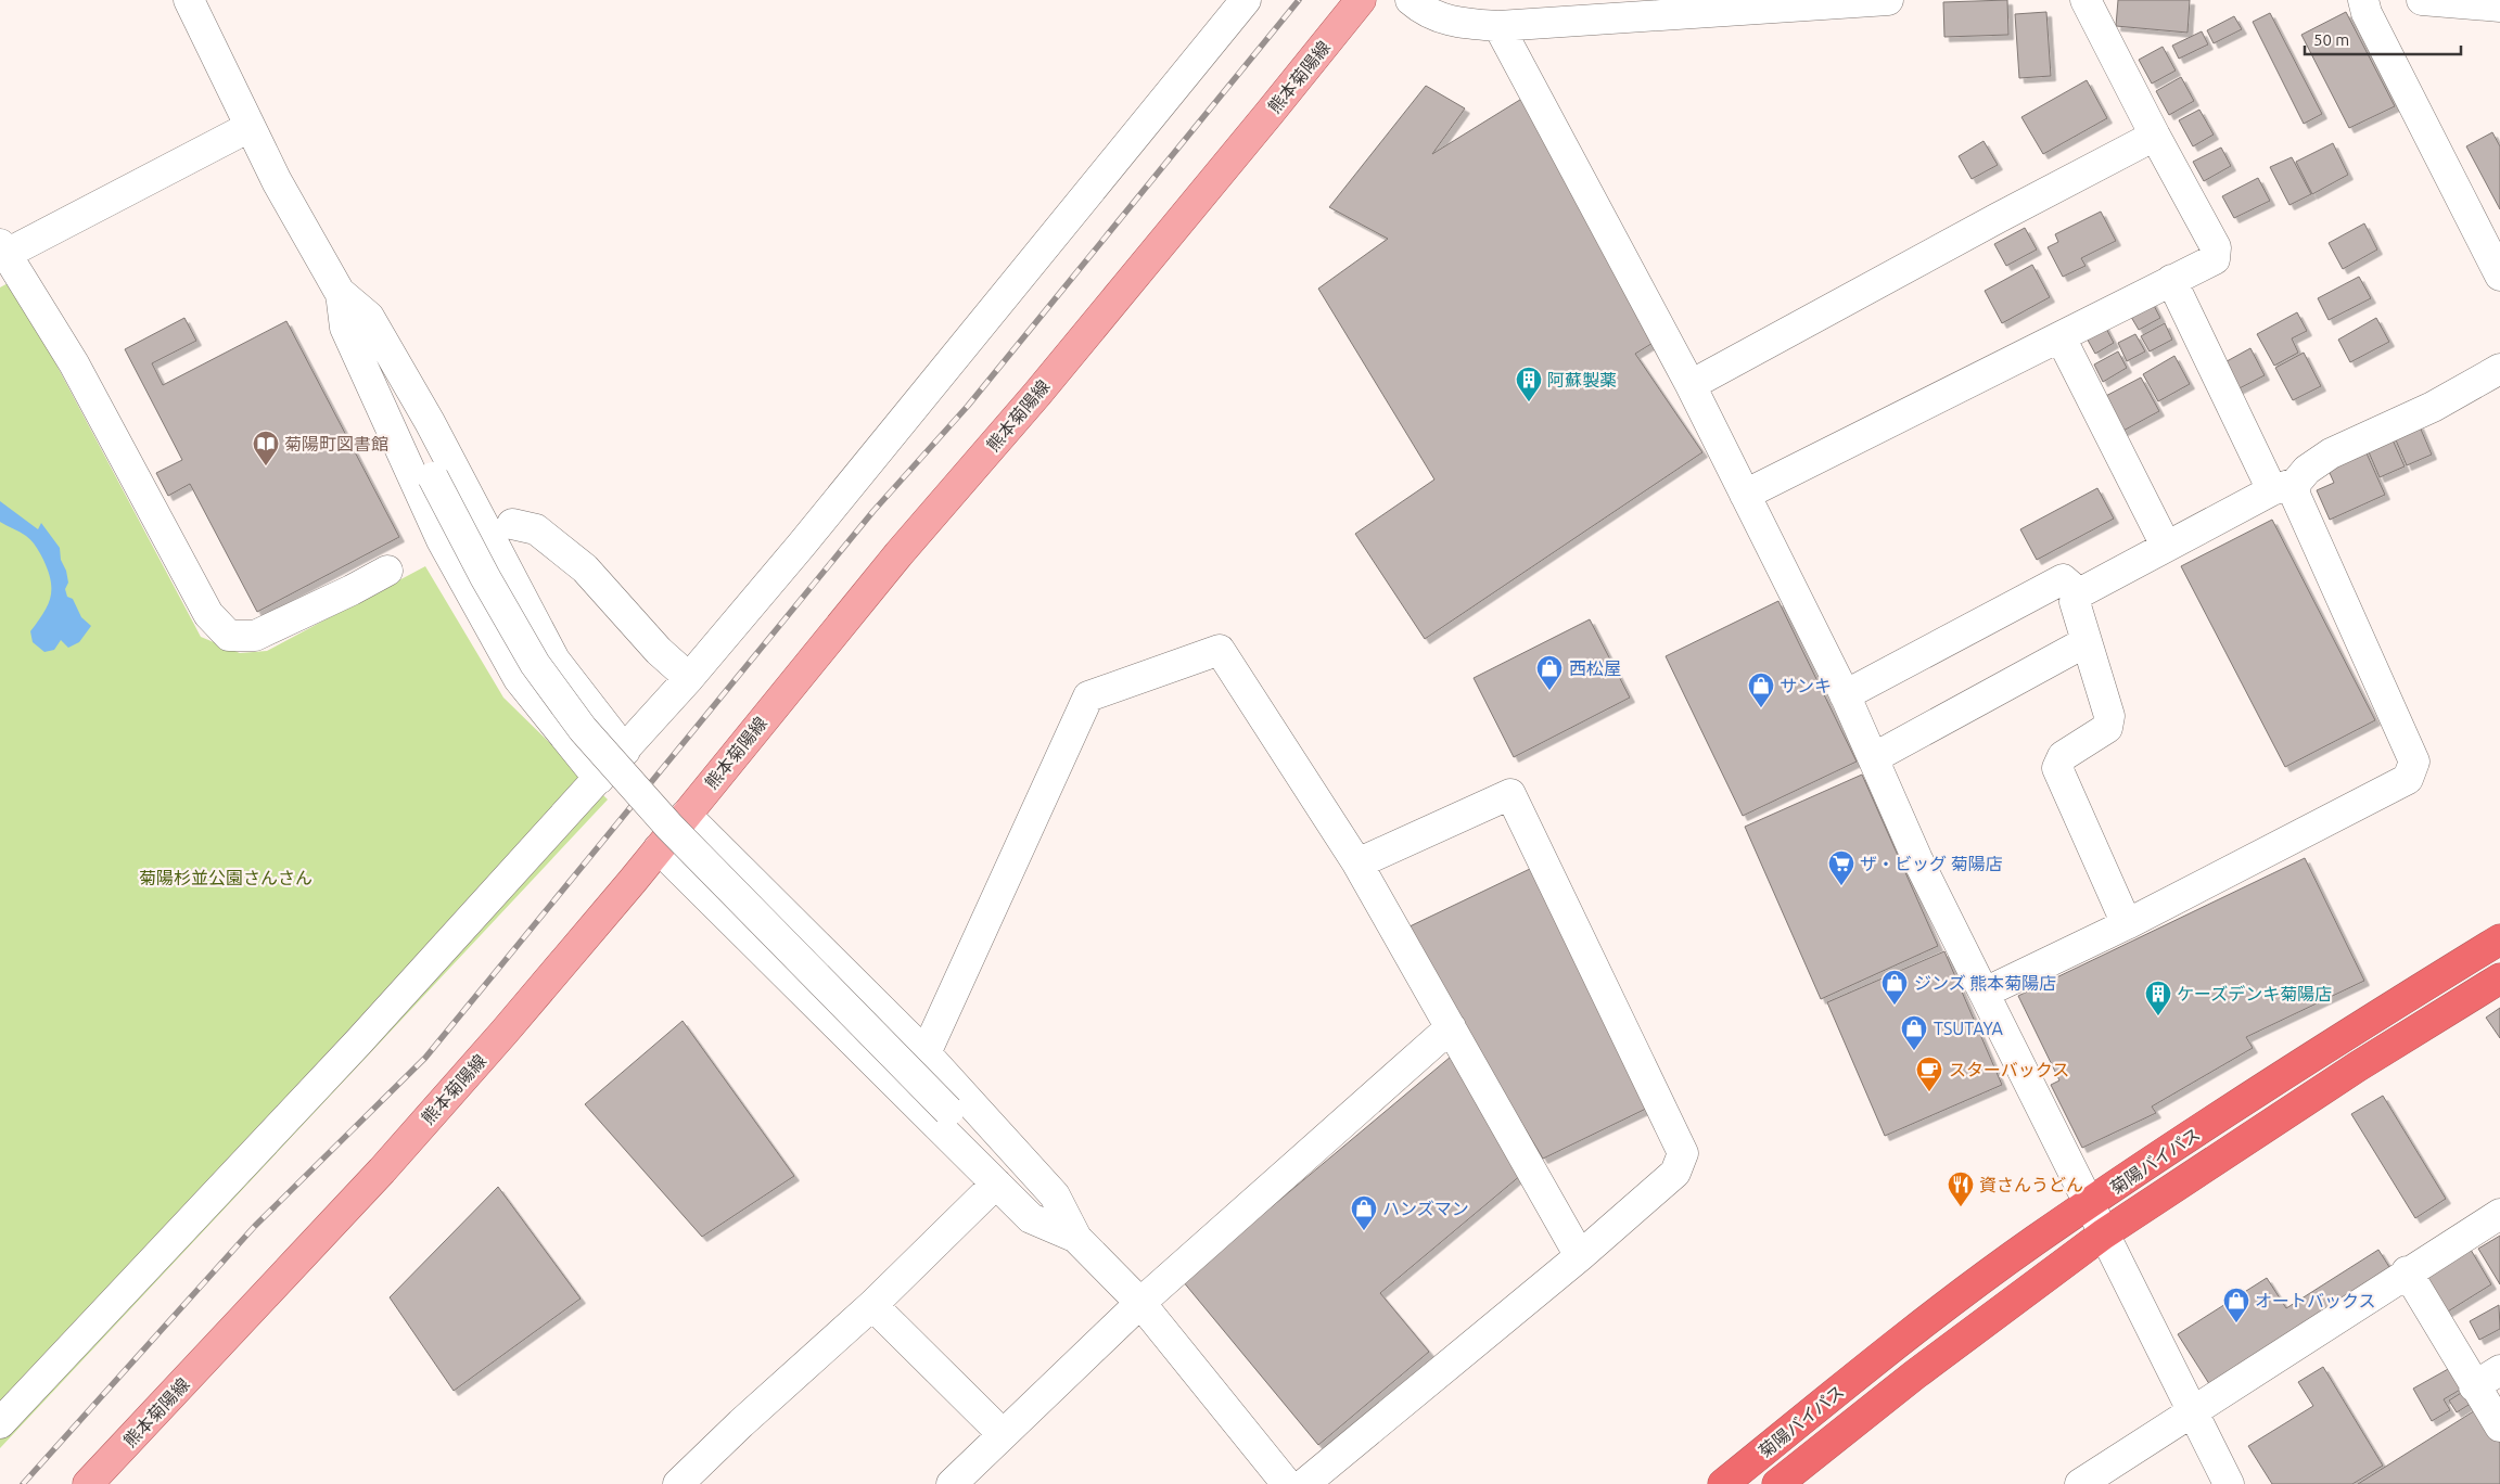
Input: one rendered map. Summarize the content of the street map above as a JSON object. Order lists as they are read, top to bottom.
{
  "streets": {
    "highway": ["菊陽バイパス"],
    "main road": ["熊本菊陽線"]
  },
  "parks": ["菊陽杉並公園さんさん"],
  "places": {
    "building": ["阿蘇製薬", "ケーズデンキ菊陽店"],
    "library": ["菊陽町図書館"],
    "shop": [
      "西松屋",
      "サンキ",
      "ジンズ 熊本菊陽店",
      "TSUTAYA",
      "ハンズマン",
      "オートバックス"
    ],
    "supermarket": ["ザ・ビッグ 菊陽店"],
    "cafe": ["スターバックス"],
    "restaurant": ["資さんうどん"]
  },
  "scale_bar": "50 m"
}
